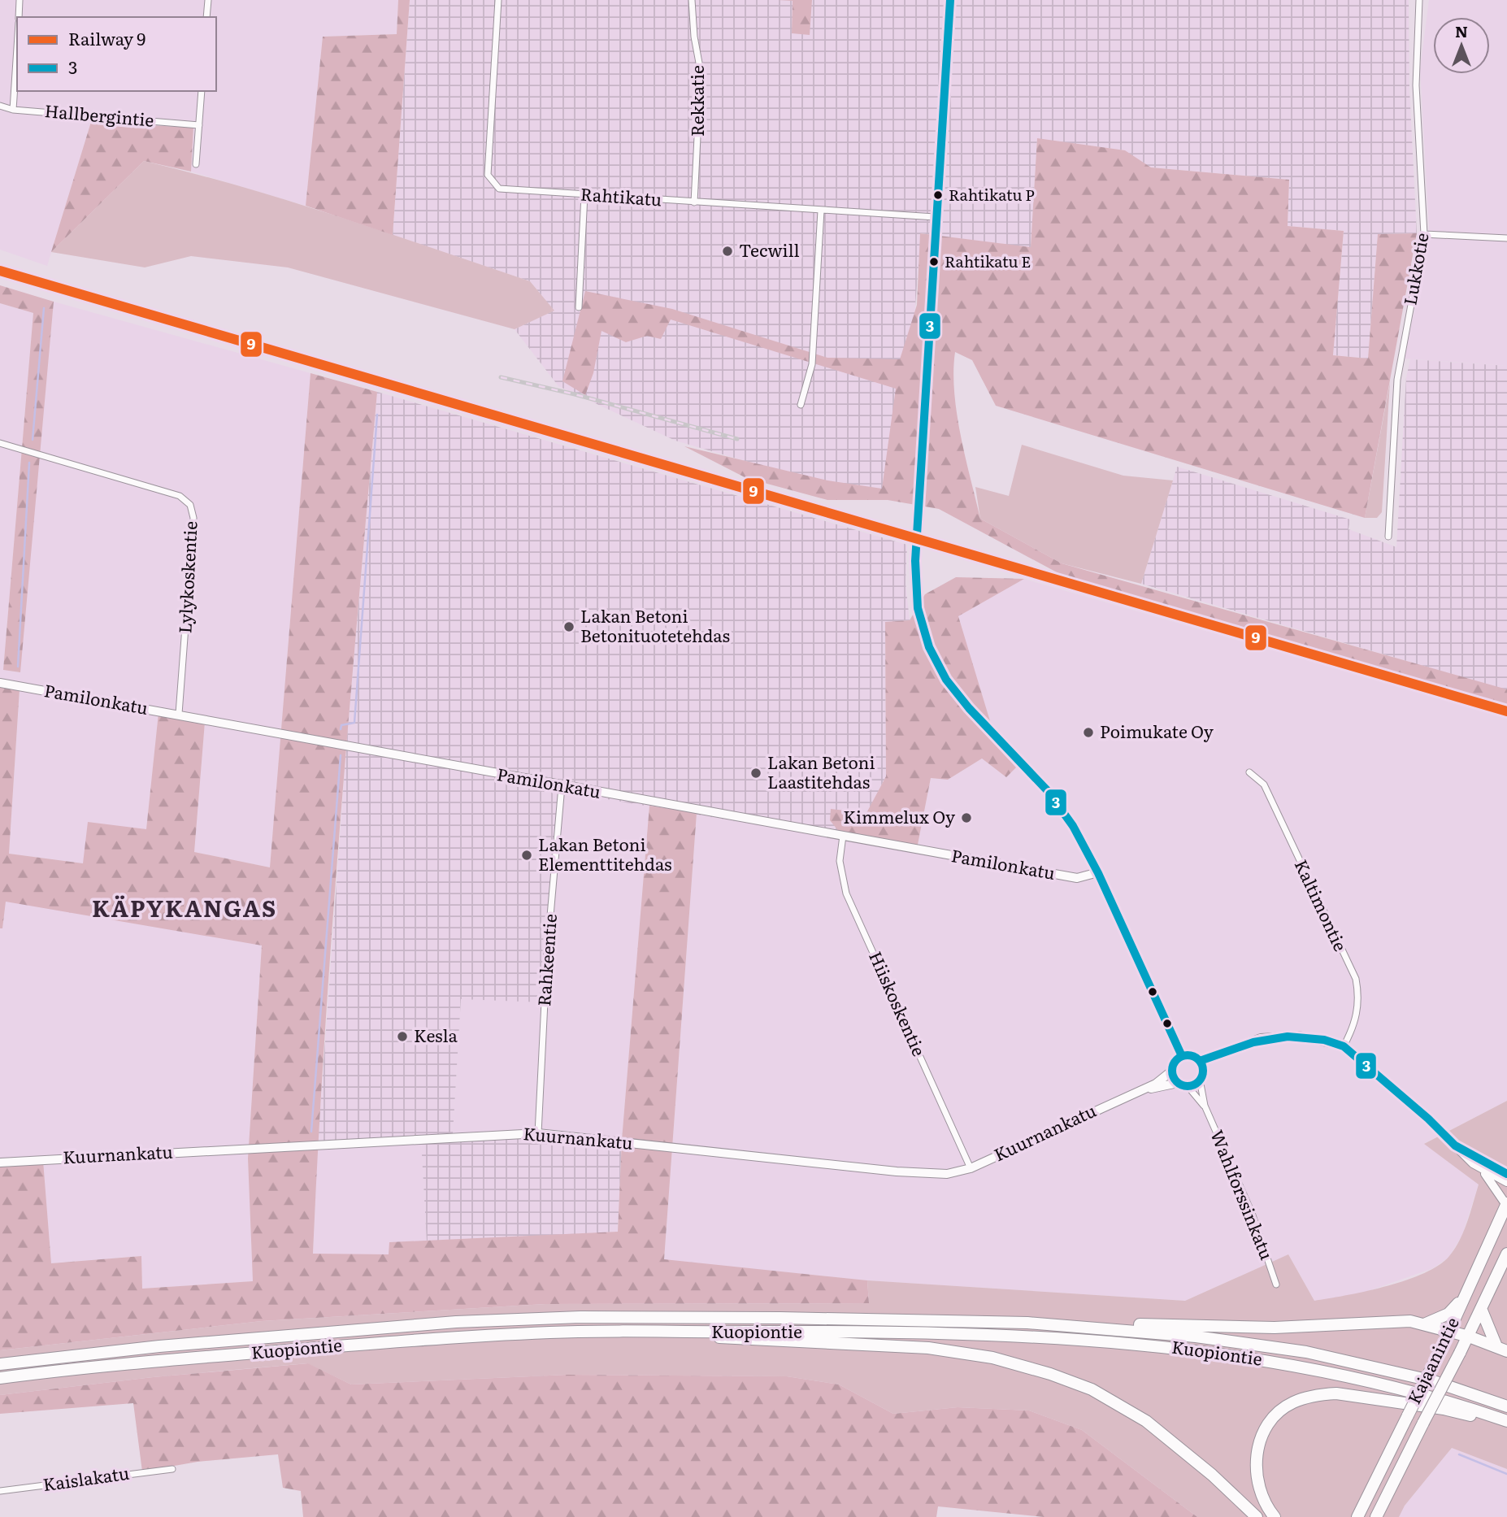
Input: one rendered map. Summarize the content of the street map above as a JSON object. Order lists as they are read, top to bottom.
{
  "streets": {
    "highway": ["Kuopiontie", "Kajaanintie"],
    "street": [
      "Rekkatie",
      "Hallbergintie",
      "Rahtikatu",
      "Lukkotie",
      "Lylykoskentie",
      "Pamilonkatu",
      "Kaltimontie",
      "Rahkeentie",
      "Hiiskoskentie",
      "Kuurnankatu",
      "Wahlforssinkatu",
      "Kaislakatu"
    ]
  },
  "crossings": [
    ["Rekkatie", "Rahtikatu"],
    ["Lylykoskentie", "Pamilonkatu"],
    ["Pamilonkatu", "Rahkeentie"],
    ["Pamilonkatu", "Hiiskoskentie"],
    ["Rahkeentie", "Kuurnankatu"],
    ["Hiiskoskentie", "Kuurnankatu"],
    ["Kuurnankatu", "Wahlforssinkatu"]
  ],
  "districts": ["KÄPYKANGAS"],
  "places": [
    "Rahtikatu P",
    "Tecwill",
    "Rahtikatu E",
    "Lakan Betoni Betonituotetehdas",
    "Poimukate Oy",
    "Lakan Betoni Laastitehdas",
    "Kimmelux Oy",
    "Lakan Betoni Elementtitehdas",
    "Kesla"
  ],
  "lines": ["transit line 3", "rail line 9"],
  "legend": ["Railway 9", "3"],
  "north": "top"
}
